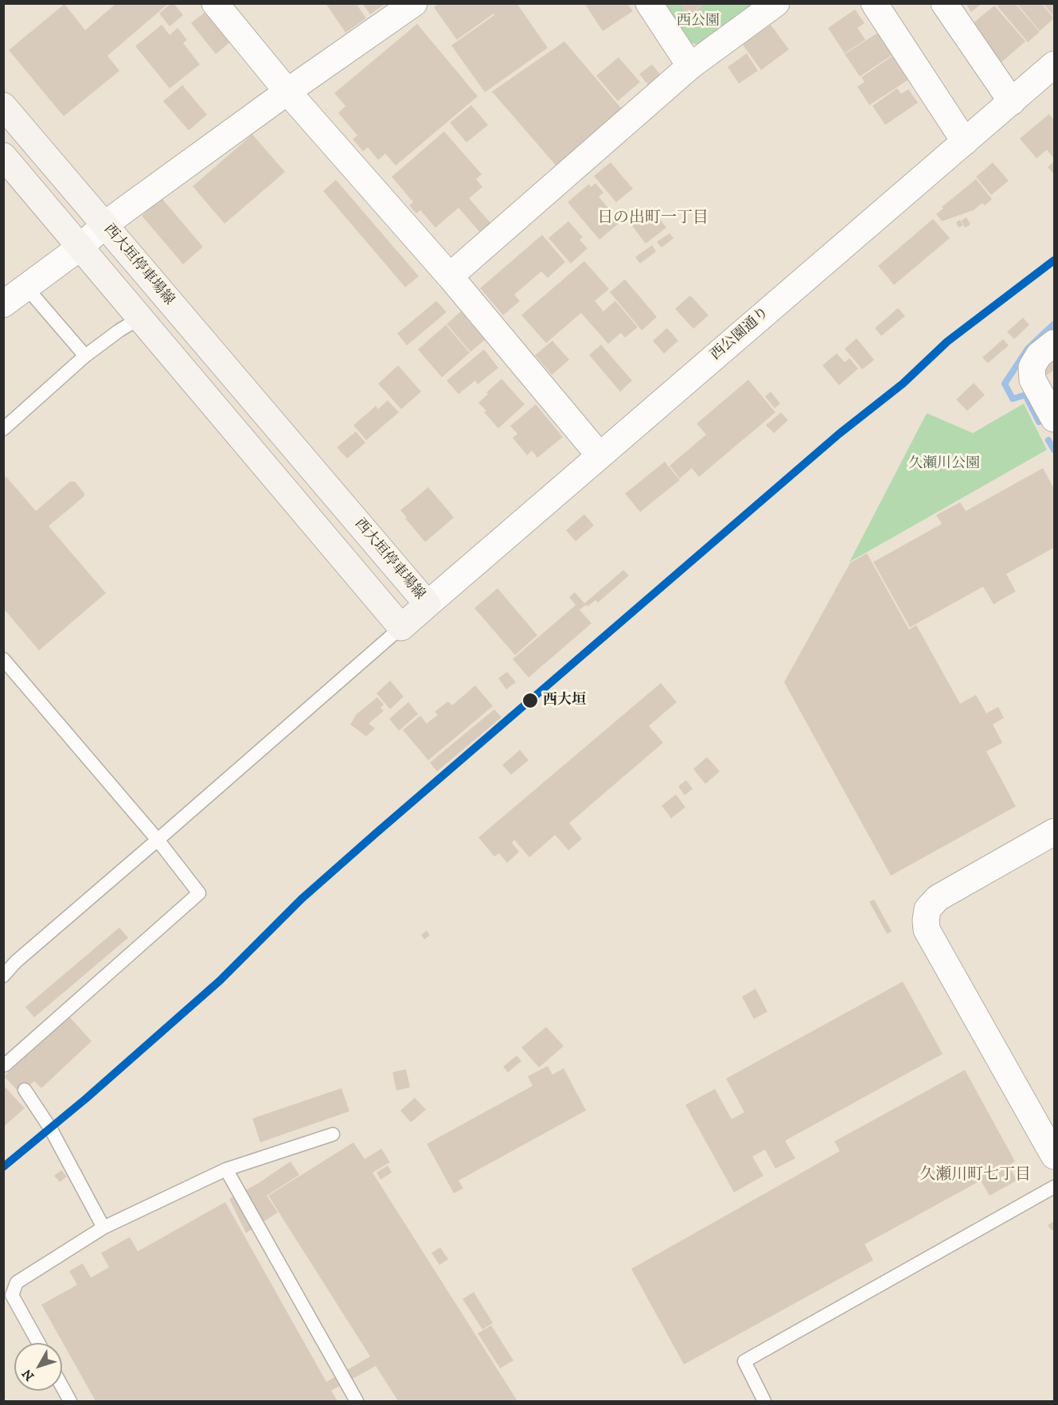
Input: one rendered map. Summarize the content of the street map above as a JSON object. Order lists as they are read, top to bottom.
{
  "streets": {
    "main road": ["西大垣停車場線"],
    "street": ["西公園通り"]
  },
  "crossings": [
    ["西大垣停車場線", "西公園通り"]
  ],
  "districts": ["日の出町一丁目", "久瀬川町七丁目"],
  "parks": ["西公園", "久瀬川公園"],
  "places": ["西大垣"],
  "north": "bottom left"
}
